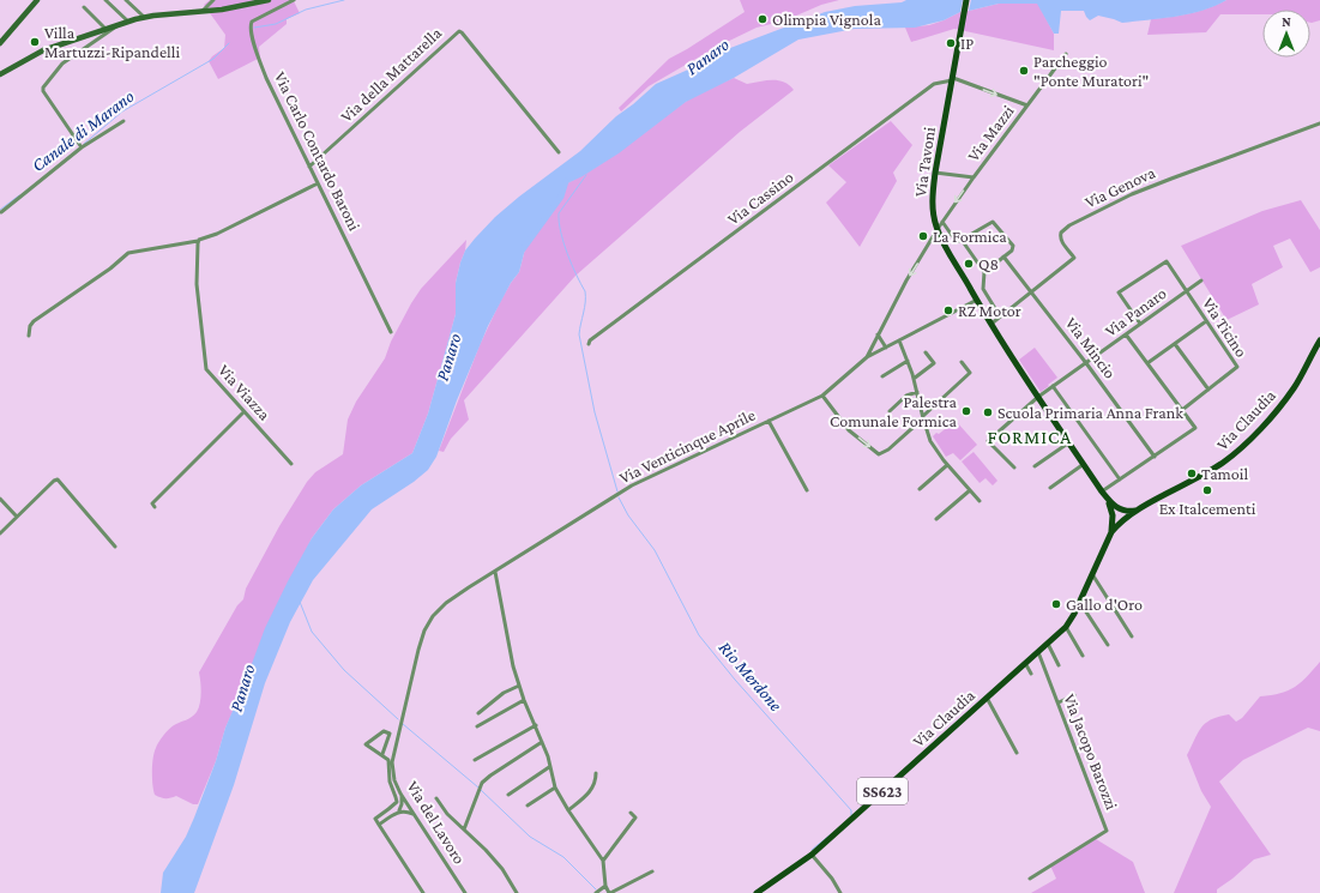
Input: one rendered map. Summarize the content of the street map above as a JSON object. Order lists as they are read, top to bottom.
{
  "streets": {
    "main road": ["Via Tavoni", "Via Claudia", "SS623"],
    "street": [
      "Via della Mattarella",
      "Via Mazzi",
      "Via Carlo Contardo Baroni",
      "Via Genova",
      "Via Cassino",
      "Via Panaro",
      "Via Ticino",
      "Via Mincio",
      "Via Viazza",
      "Via Venticinque Aprile",
      "Via Jacopo Barozzi",
      "Via del Lavoro"
    ]
  },
  "crossings": [
    ["Via della Mattarella", "Via Carlo Contardo Baroni"],
    ["Via Mazzi", "Via Tavoni"],
    ["Via Mazzi", "Via Venticinque Aprile"],
    ["Via Tavoni", "Via Genova"],
    ["Via Tavoni", "Via Cassino"],
    ["Via Tavoni", "Via Panaro"],
    ["Via Tavoni", "Via Claudia"],
    ["Via Tavoni", "Via Venticinque Aprile"],
    ["Via Genova", "Via Mincio"],
    ["Via Panaro", "Via Ticino"],
    ["Via Panaro", "Via Mincio"],
    ["Via Claudia", "Via Jacopo Barozzi"],
    ["Via Venticinque Aprile", "Via del Lavoro"]
  ],
  "districts": ["FORMICA"],
  "water": ["Panaro", "Canale di Marano", "Rio Merdone"],
  "places": [
    "Olimpia Vignola",
    "Villa Martuzzi-Ripandelli",
    "IP",
    "Parcheggio \"Ponte Muratori\"",
    "La Formica",
    "Q8",
    "RZ Motor",
    "Palestra Comunale Formica",
    "Scuola Primaria Anna Frank",
    "Tamoil",
    "Ex Italcementi",
    "Gallo d'Oro"
  ],
  "north": "top"
}
